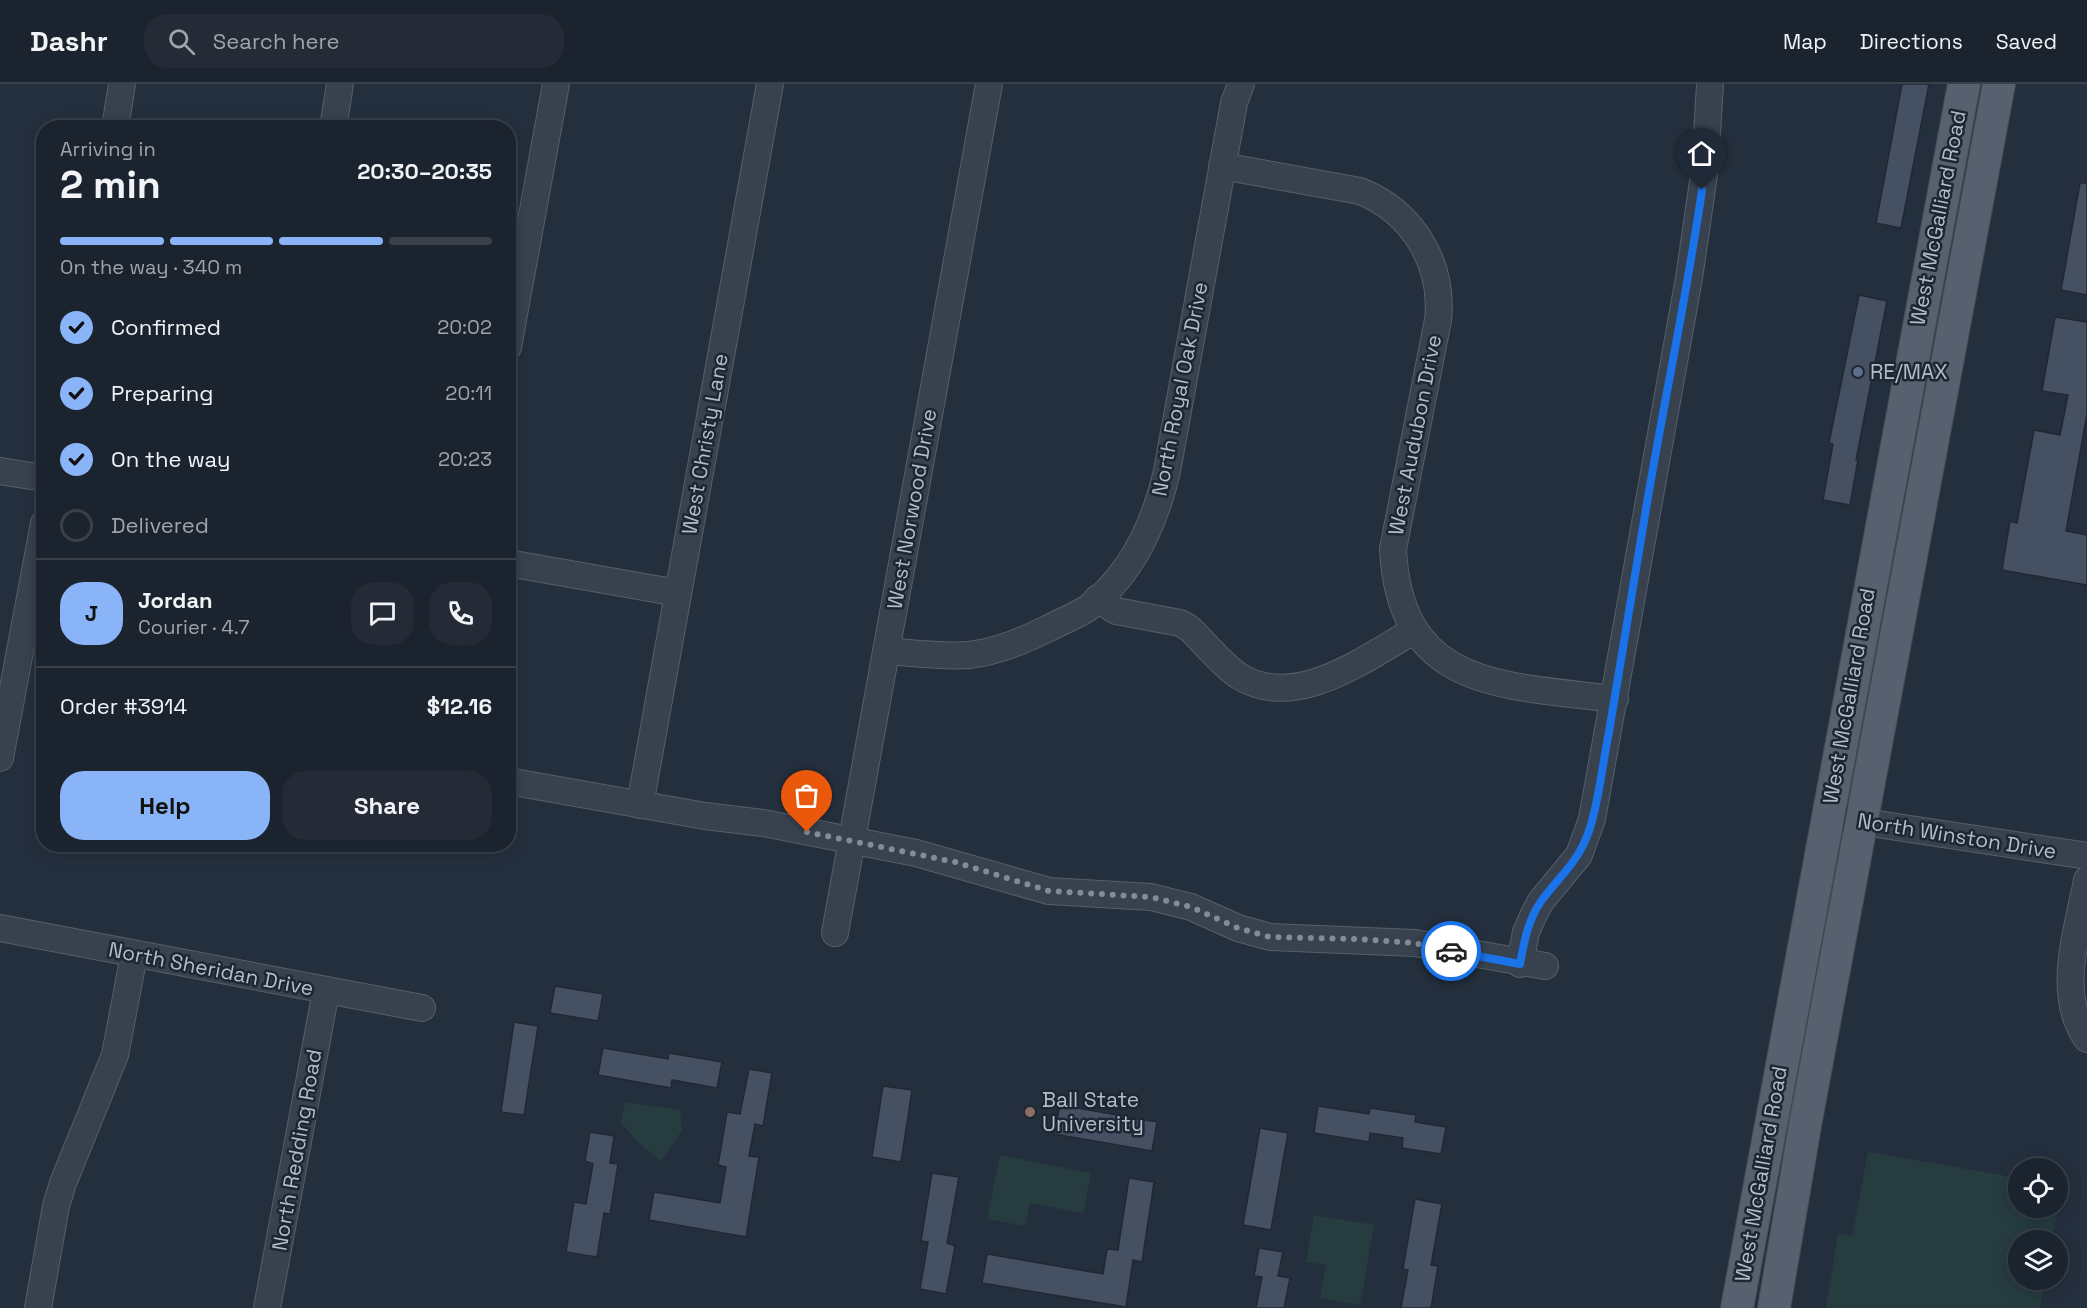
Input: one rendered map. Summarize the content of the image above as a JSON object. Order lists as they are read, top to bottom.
{
  "streets": {
    "main road": ["West McGalliard Road"],
    "street": [
      "North Royal Oak Drive",
      "West Audubon Drive",
      "West Christy Lane",
      "West Norwood Drive",
      "North Winston Drive",
      "North Sheridan Drive",
      "North Redding Road"
    ]
  },
  "crossings": [
    ["West McGalliard Road", "North Winston Drive"],
    ["North Royal Oak Drive", "West Audubon Drive"],
    ["North Royal Oak Drive", "West Norwood Drive"],
    ["North Sheridan Drive", "North Redding Road"]
  ],
  "places": ["RE/MAX", "Ball State University"],
  "page": {
    "header": "Dashr",
    "search": "Search here",
    "nav": ["Map", "Directions", "Saved"],
    "heading": ["2 min", "Arriving in", "20:30–20:35"],
    "panel": [
      "Jordan",
      "Courier · 4.7",
      "Order #3914",
      "$12.16"
    ],
    "bar": "On the way · 340 m",
    "list": [
      ["Confirmed", "20:02"],
      ["Preparing", "20:11"],
      ["On the way", "20:23"],
      "Delivered"
    ],
    "round": "J",
    "buttons": ["Help", "Share"]
  }
}
